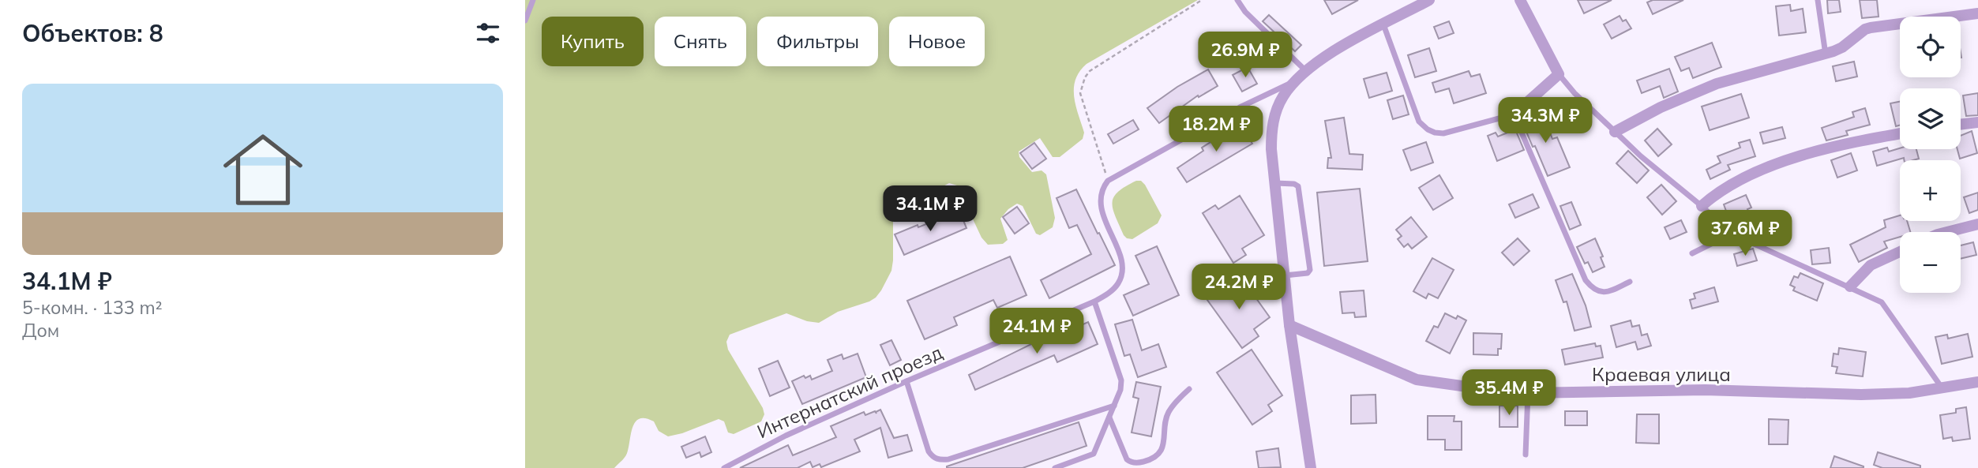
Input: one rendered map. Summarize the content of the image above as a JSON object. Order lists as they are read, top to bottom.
{
  "streets": {
    "street": ["Краевая улица"],
    "lane": ["Интернатский проезд"]
  },
  "page": {
    "heading": "Объектов: 8",
    "map_buttons": ["+", "−"],
    "chip": [
      "Купить",
      "Снять",
      "Фильтры",
      "Новое"
    ],
    "price": [
      "26.9M ₽",
      "34.3M ₽",
      "18.2M ₽",
      "34.1M ₽",
      "37.6M ₽",
      "24.2M ₽",
      "24.1M ₽",
      "35.4M ₽"
    ],
    "list": [
      {
        "name": "34.1M ₽",
        "note": "5-комн. · 133 m² · Дом"
      }
    ]
  }
}
